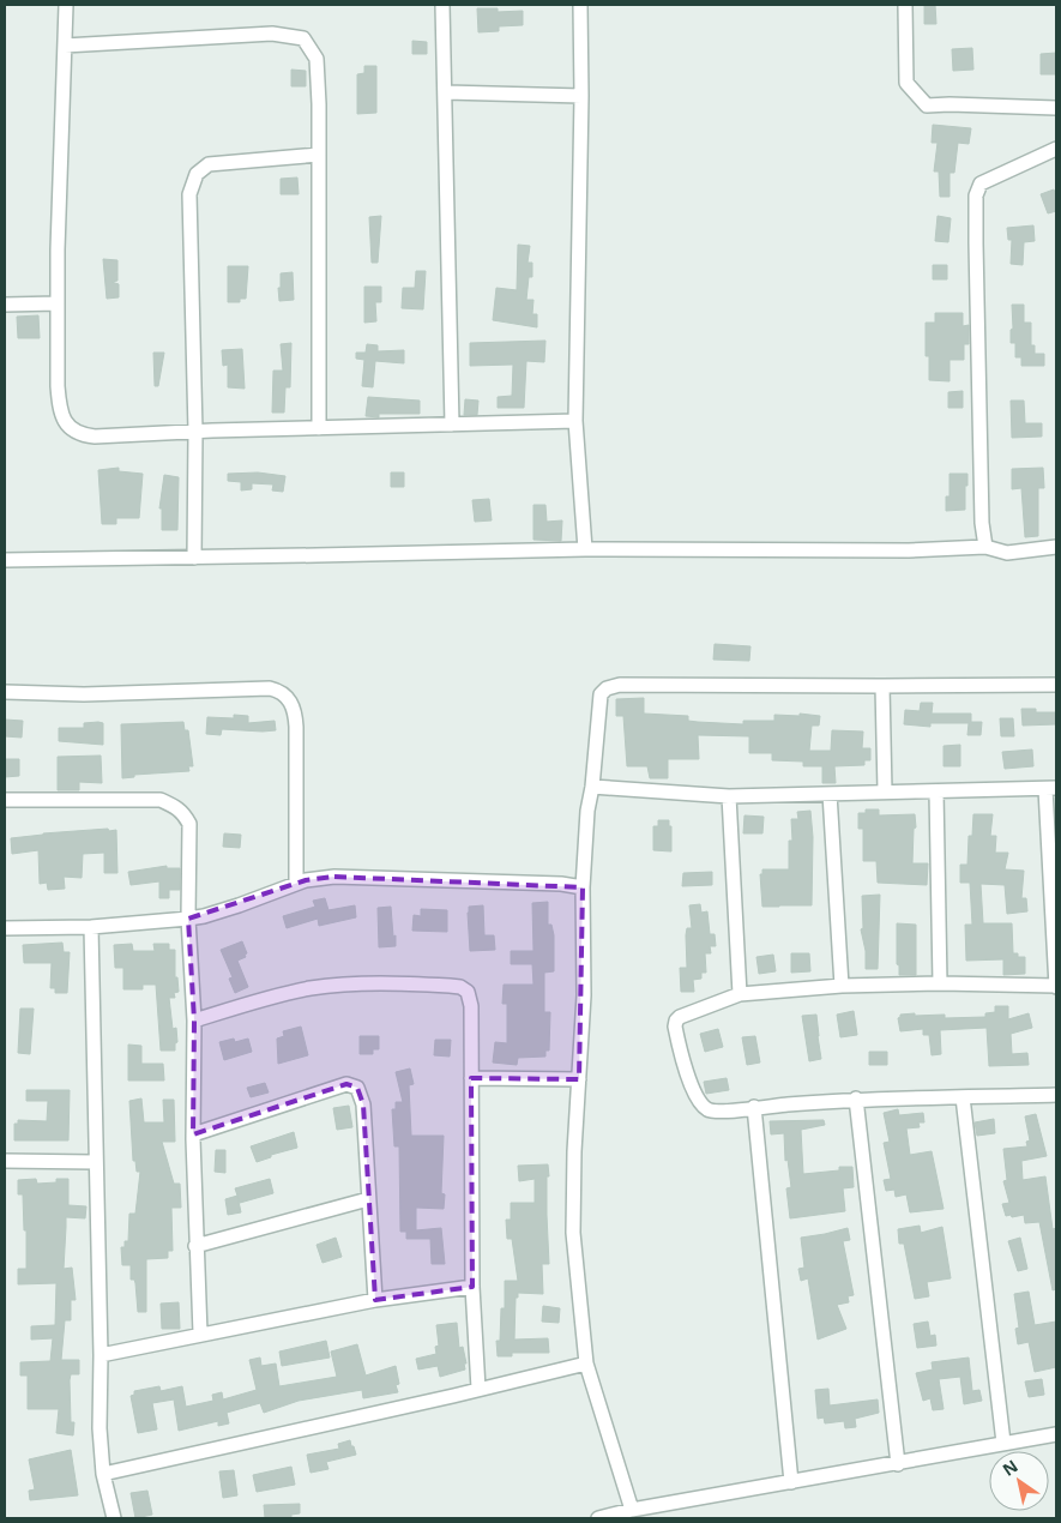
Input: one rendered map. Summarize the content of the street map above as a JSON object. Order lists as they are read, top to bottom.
{
  "north": "top left"
}
